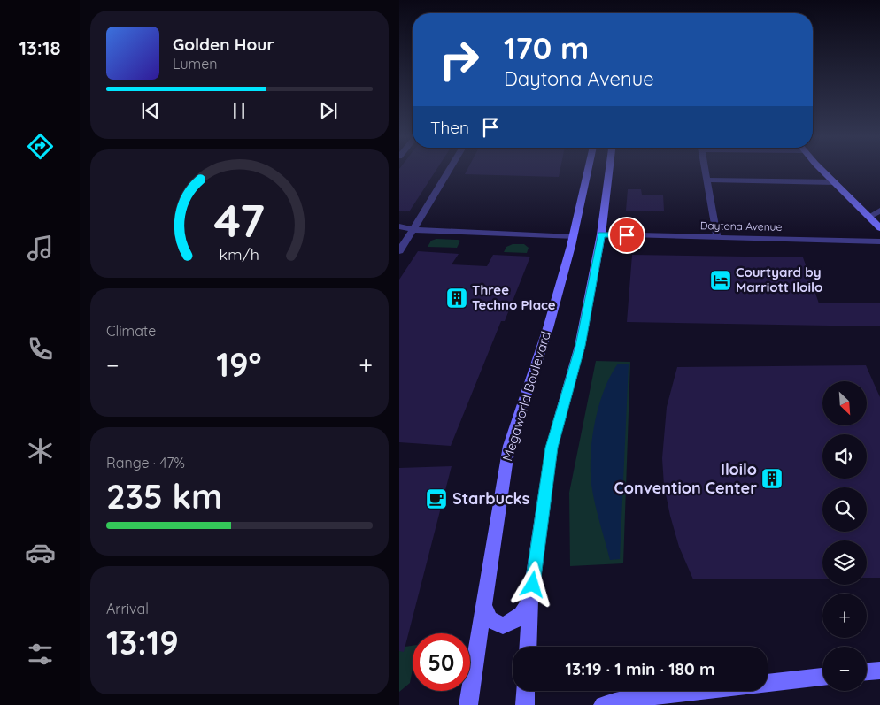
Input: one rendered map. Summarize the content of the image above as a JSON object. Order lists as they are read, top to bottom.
{
  "streets": {
    "main road": ["Megaworld Boulevard"],
    "street": ["Daytona Avenue"]
  },
  "places": {
    "hotel": ["Courtyard by Marriott Iloilo"],
    "building": ["Three Techno Place", "Iloilo Convention Center"],
    "cafe": ["Starbucks"]
  },
  "north": "bottom right",
  "page": {
    "tabs": "13:18",
    "turn": ["170 m", "Daytona Avenue"],
    "song": ["Golden Hour", "Lumen"],
    "then": "Then",
    "tile": [
      "Climate",
      ["Range · 47%", "235 km"],
      ["Arrival", "13:19"]
    ],
    "heat": ["−", "19°", "+"],
    "map_buttons": ["+", "−"],
    "limit": "50",
    "trip": "13:19 · 1 min · 180 m",
    "gauge": ["47", "km/h"]
  }
}
